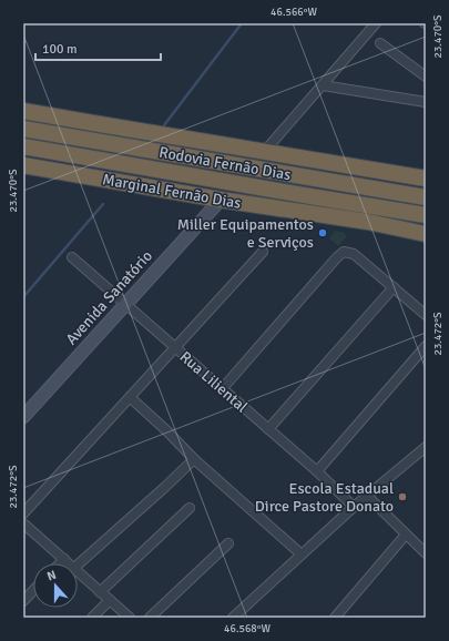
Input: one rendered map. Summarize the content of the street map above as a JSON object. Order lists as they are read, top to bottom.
{
  "streets": {
    "highway": ["Rodovia Fernão Dias", "Marginal Fernão Dias"],
    "street": ["Avenida Sanatório", "Rua Liliental"]
  },
  "crossings": [
    ["Marginal Fernão Dias", "Avenida Sanatório"],
    ["Avenida Sanatório", "Rua Liliental"]
  ],
  "places": ["Miller Equipamentos e Serviços", "Escola Estadual Dirce Pastore Donato"],
  "scale_bar": "100 m",
  "north": "top",
  "coordinates": [
    "46.566°W",
    "23.470°S",
    "23.472°S",
    "46.568°W"
  ]
}
